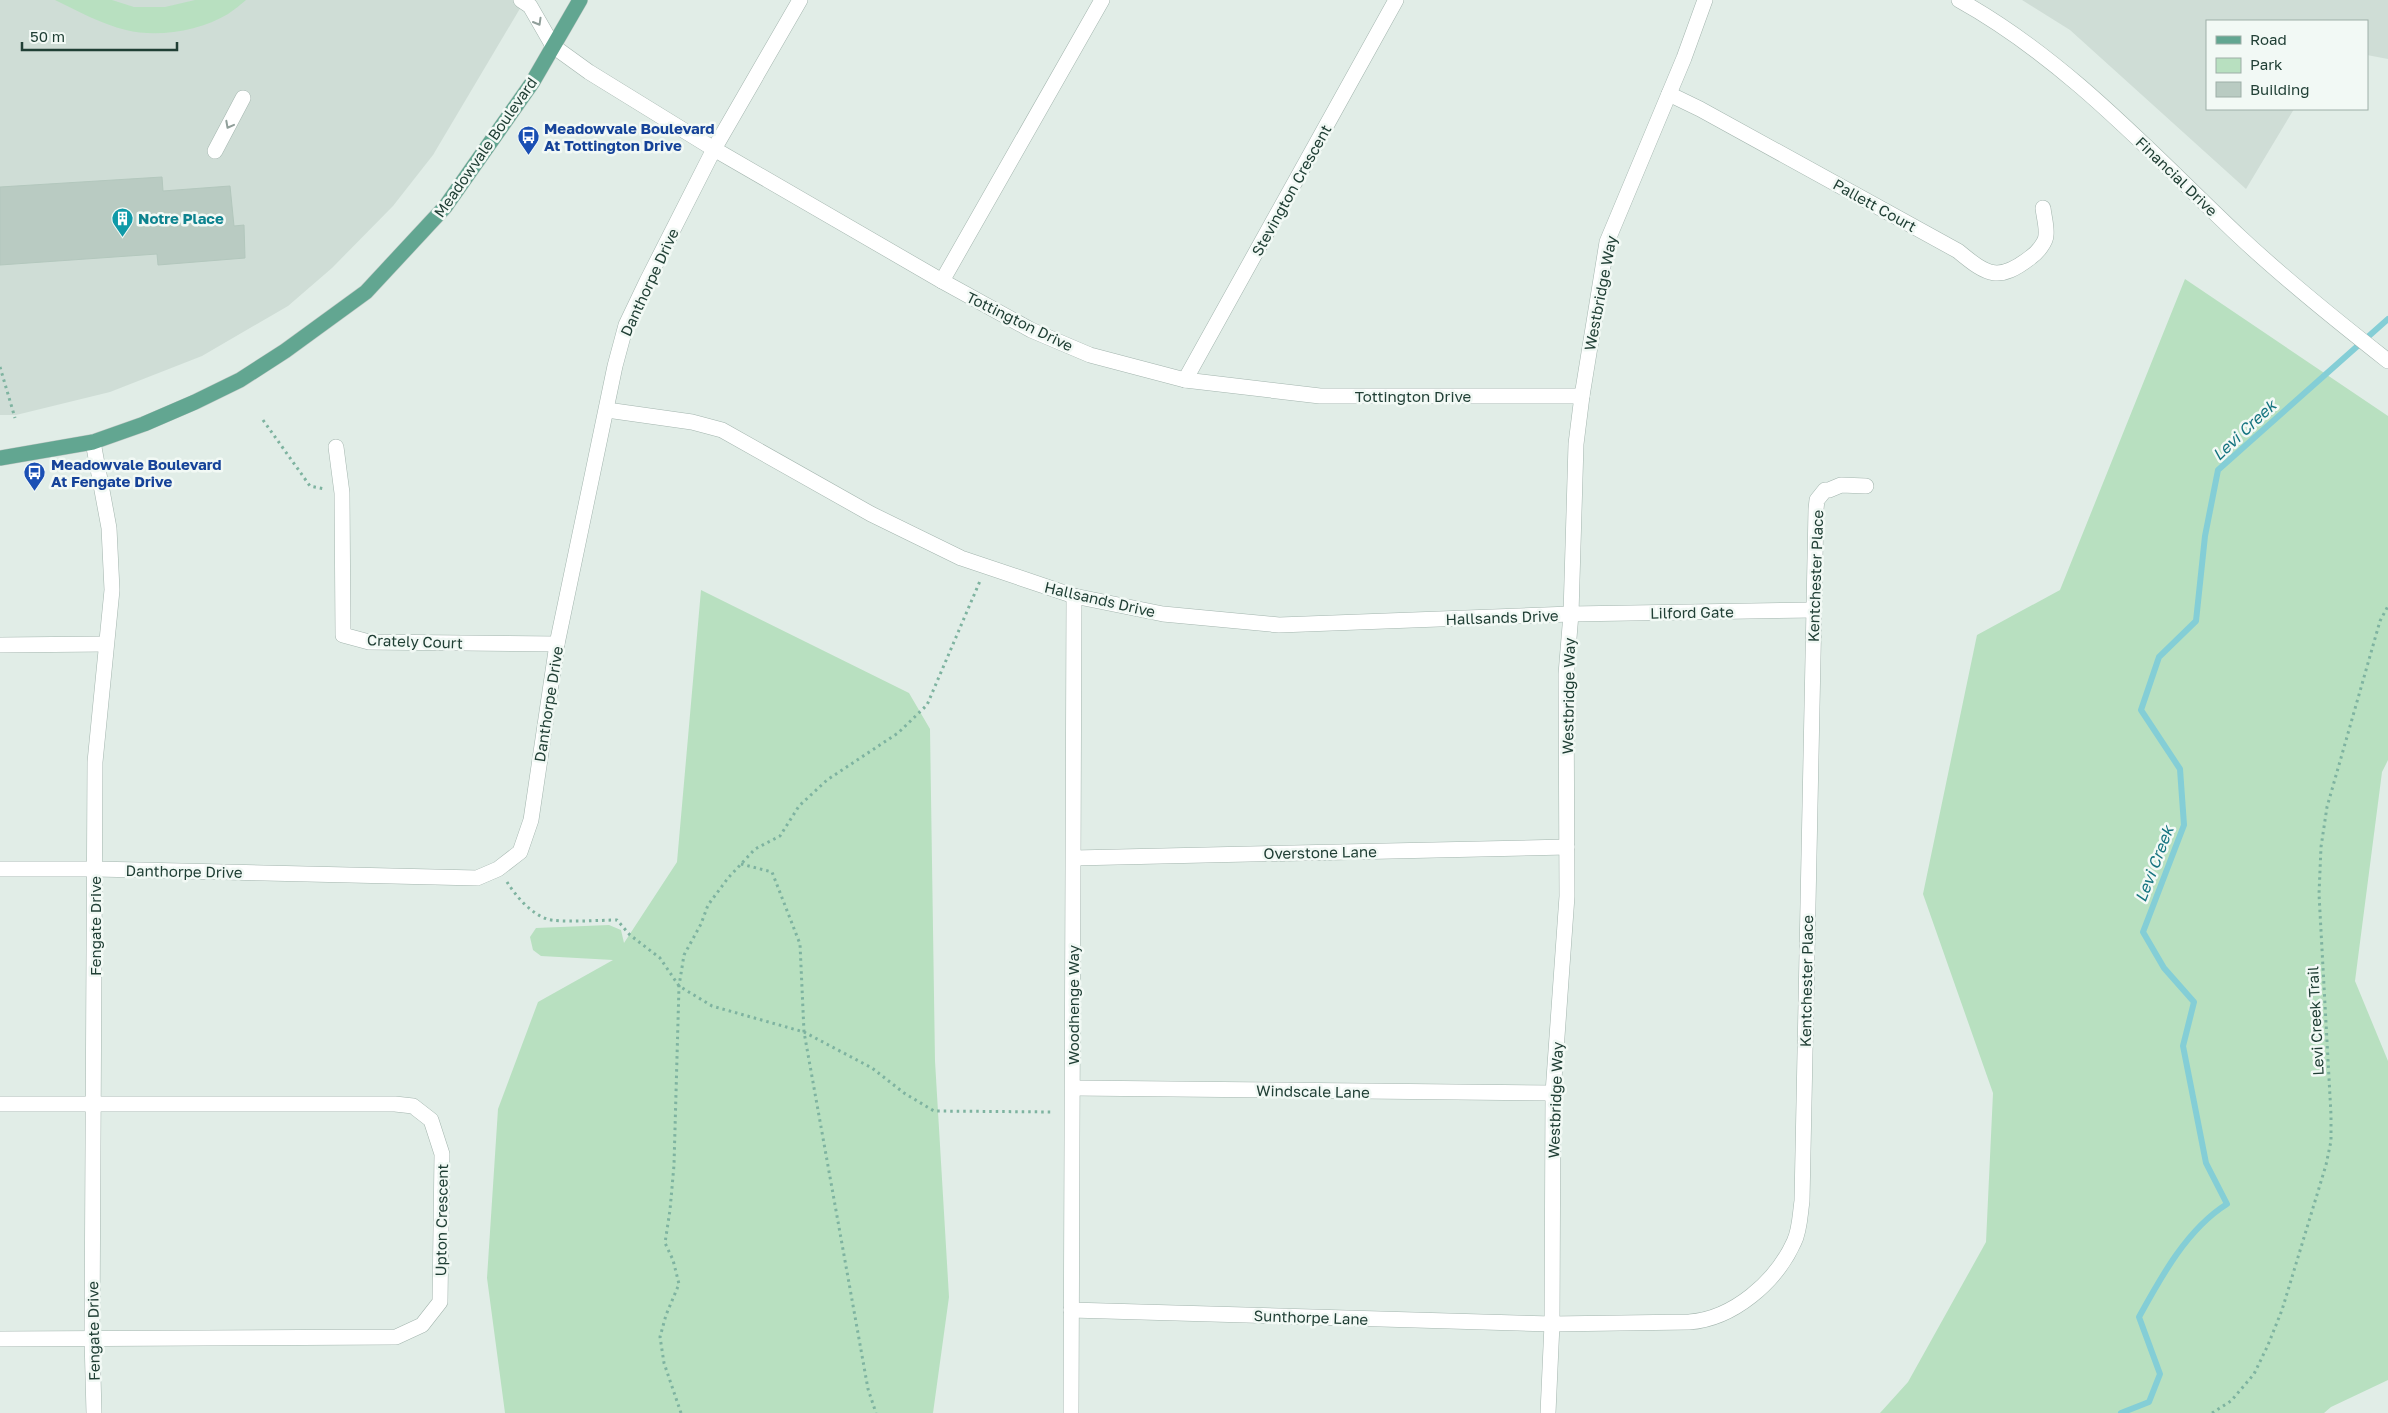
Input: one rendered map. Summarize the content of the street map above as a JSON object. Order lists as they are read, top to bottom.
{
  "streets": {
    "main road": ["Meadowvale Boulevard"],
    "street": [
      "Financial Drive",
      "Stevington Crescent",
      "Pallett Court",
      "Danthorpe Drive",
      "Westbridge Way",
      "Tottington Drive",
      "Kentchester Place",
      "Hallsands Drive",
      "Lilford Gate",
      "Crately Court",
      "Overstone Lane",
      "Fengate Drive",
      "Woodhenge Way",
      "Windscale Lane",
      "Upton Crescent",
      "Sunthorpe Lane"
    ],
    "path": ["Levi Creek Trail"]
  },
  "crossings": [
    ["Meadowvale Boulevard", "Tottington Drive"],
    ["Meadowvale Boulevard", "Fengate Drive"],
    ["Stevington Crescent", "Tottington Drive"],
    ["Pallett Court", "Westbridge Way"],
    ["Danthorpe Drive", "Tottington Drive"],
    ["Danthorpe Drive", "Hallsands Drive"],
    ["Danthorpe Drive", "Crately Court"],
    ["Danthorpe Drive", "Fengate Drive"],
    ["Westbridge Way", "Tottington Drive"],
    ["Westbridge Way", "Kentchester Place"],
    ["Westbridge Way", "Hallsands Drive"],
    ["Westbridge Way", "Lilford Gate"],
    ["Westbridge Way", "Overstone Lane"],
    ["Westbridge Way", "Windscale Lane"],
    ["Westbridge Way", "Sunthorpe Lane"],
    ["Kentchester Place", "Lilford Gate"],
    ["Kentchester Place", "Sunthorpe Lane"],
    ["Hallsands Drive", "Lilford Gate"],
    ["Hallsands Drive", "Woodhenge Way"],
    ["Overstone Lane", "Woodhenge Way"],
    ["Fengate Drive", "Upton Crescent"],
    ["Woodhenge Way", "Windscale Lane"],
    ["Woodhenge Way", "Sunthorpe Lane"]
  ],
  "water": ["Levi Creek"],
  "places": {
    "bus stop": ["Meadowvale Boulevard At Tottington Drive", "Meadowvale Boulevard At Fengate Drive"],
    "building": ["Notre Place"]
  },
  "legend": ["Road", "Park", "Building"],
  "scale_bar": "50 m"
}
